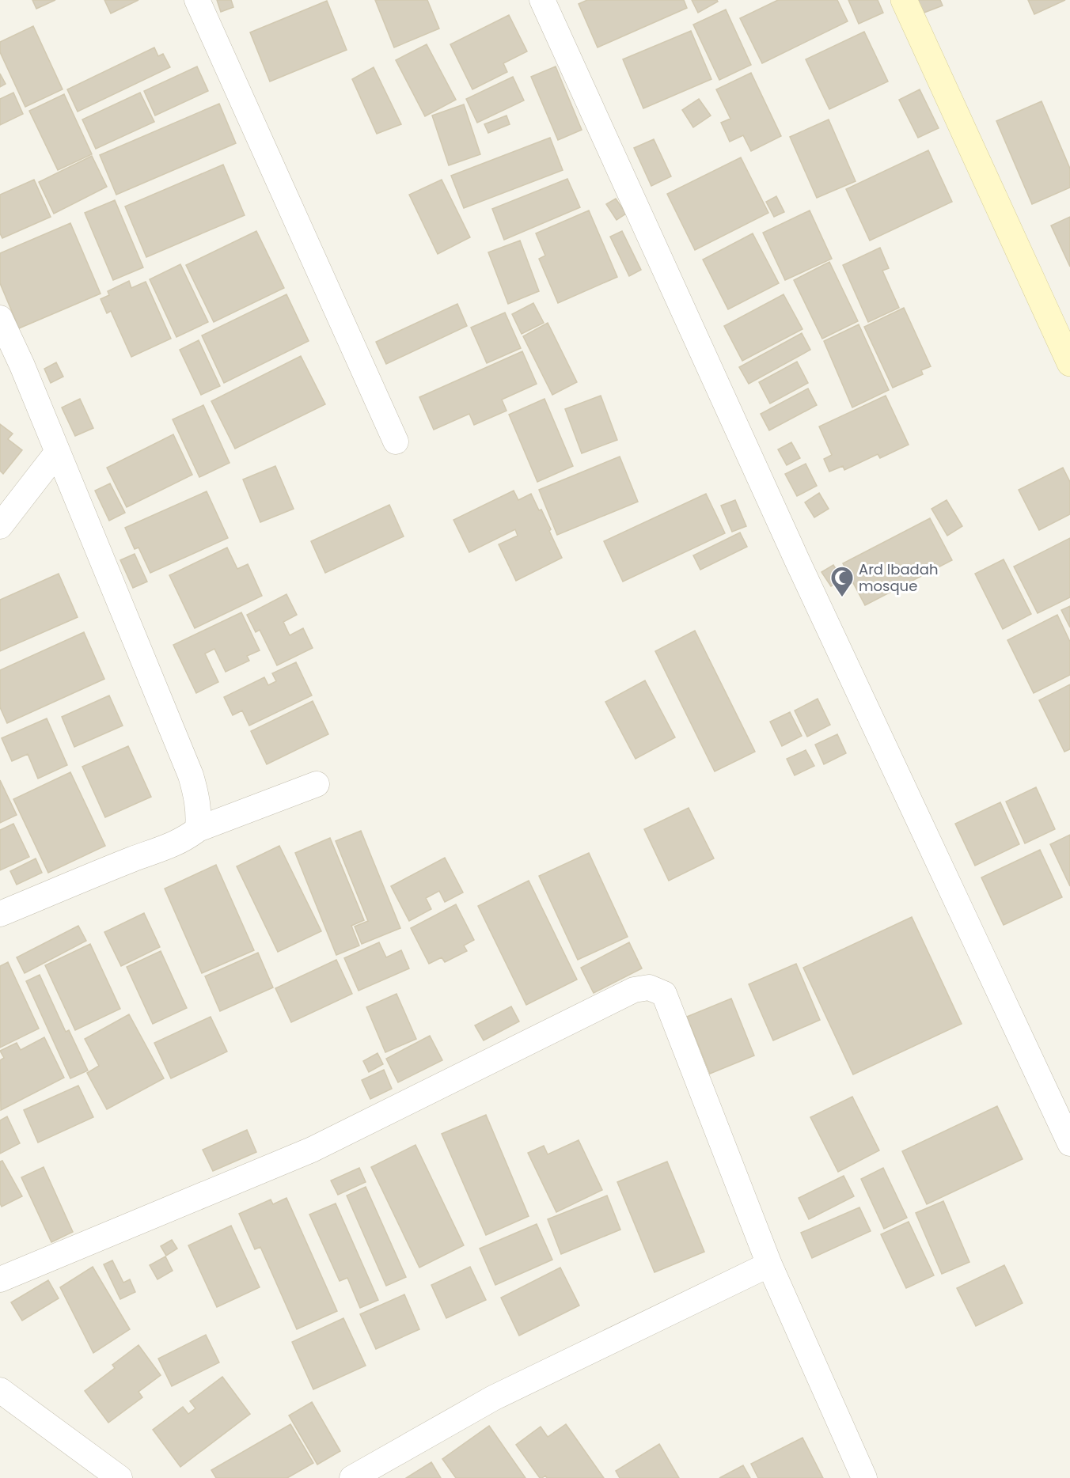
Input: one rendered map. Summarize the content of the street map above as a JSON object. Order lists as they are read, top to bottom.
{
  "places": {
    "mosque": ["Ard Ibadah mosque"]
  }
}
